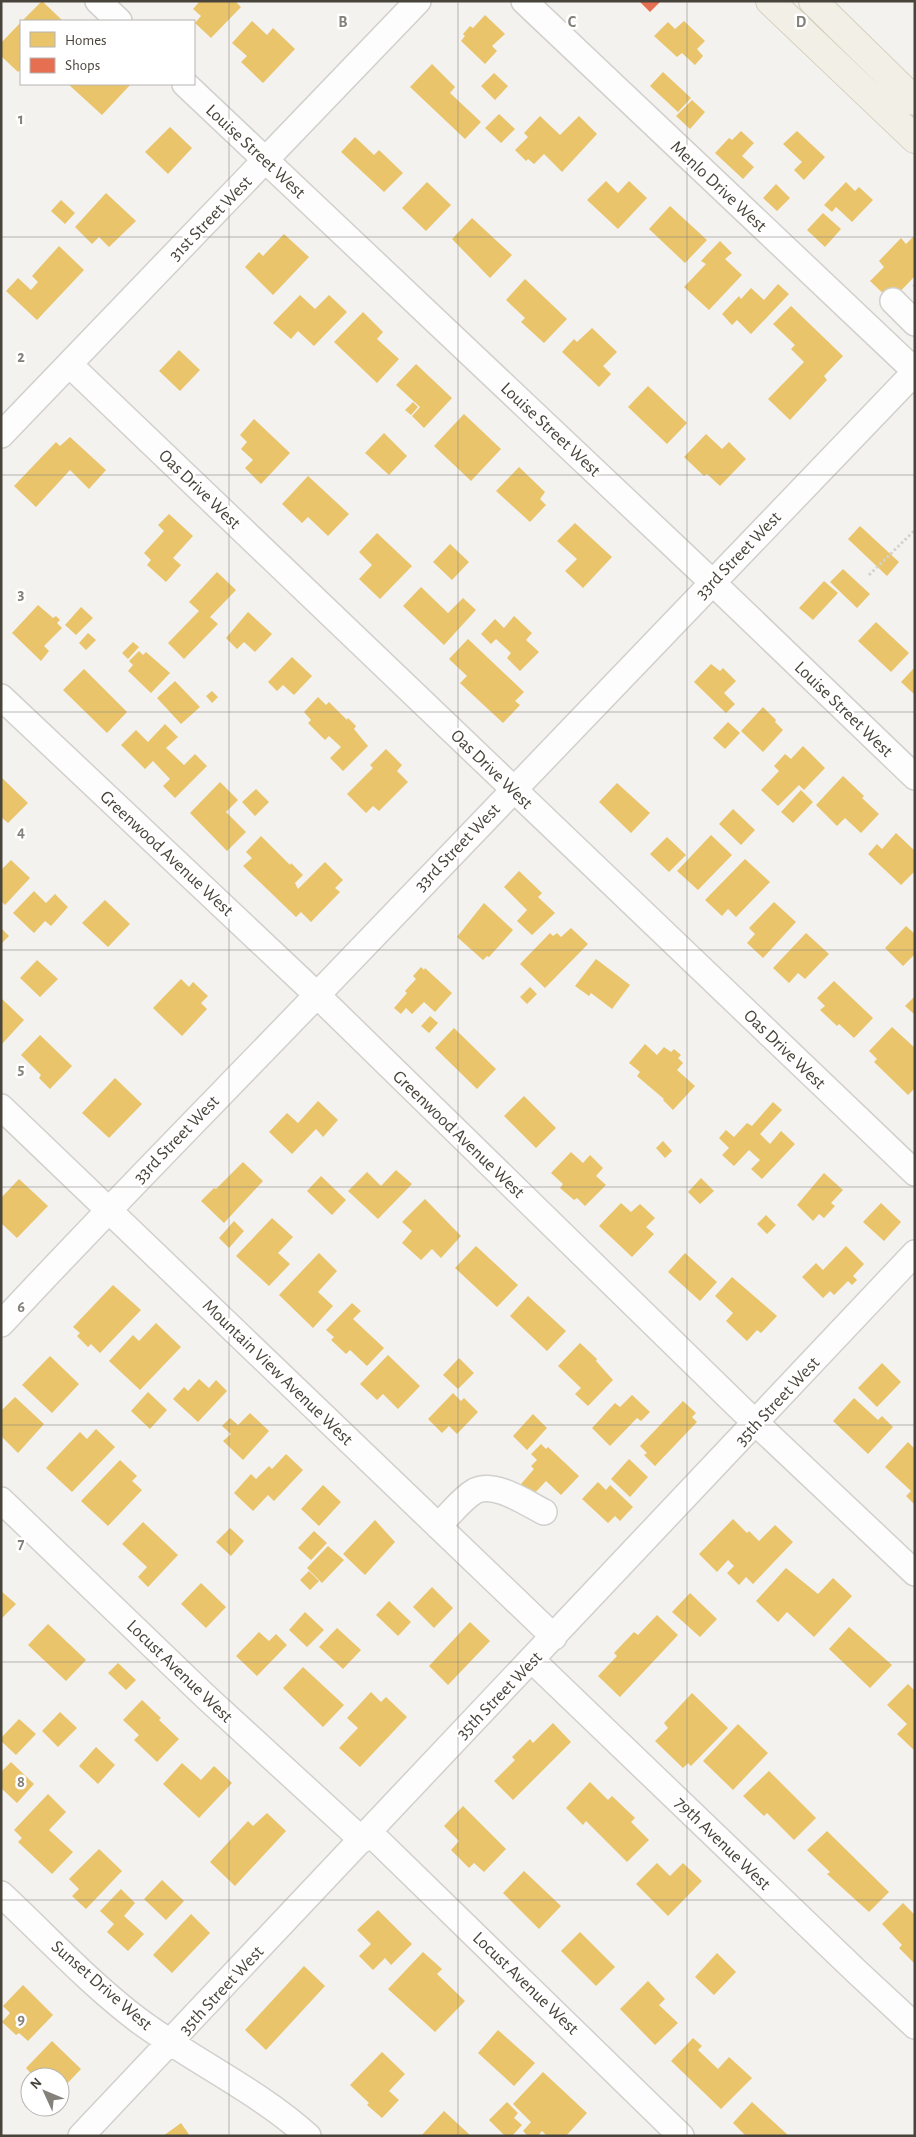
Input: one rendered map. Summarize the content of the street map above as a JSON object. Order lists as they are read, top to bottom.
{
  "streets": {
    "street": [
      "Louise Street West",
      "Menlo Drive West",
      "31st Street West",
      "Oas Drive West",
      "33rd Street West",
      "Greenwood Avenue West",
      "Mountain View Avenue West",
      "35th Street West",
      "Locust Avenue West",
      "79th Avenue West",
      "Sunset Drive West"
    ]
  },
  "crossings": [
    ["Louise Street West", "31st Street West"],
    ["Louise Street West", "33rd Street West"],
    ["Menlo Drive West", "33rd Street West"],
    ["31st Street West", "Oas Drive West"],
    ["Oas Drive West", "33rd Street West"],
    ["33rd Street West", "Greenwood Avenue West"],
    ["33rd Street West", "Mountain View Avenue West"],
    ["Greenwood Avenue West", "35th Street West"],
    ["Mountain View Avenue West", "35th Street West"],
    ["35th Street West", "Locust Avenue West"],
    ["35th Street West", "79th Avenue West"],
    ["35th Street West", "Sunset Drive West"]
  ],
  "legend": ["Homes", "Shops"],
  "north": "top left",
  "grid": {
    "columns": ["B", "C", "D"],
    "rows": [
      "1",
      "2",
      "3",
      "4",
      "5",
      "6",
      "7",
      "8",
      "9"
    ]
  }
}
